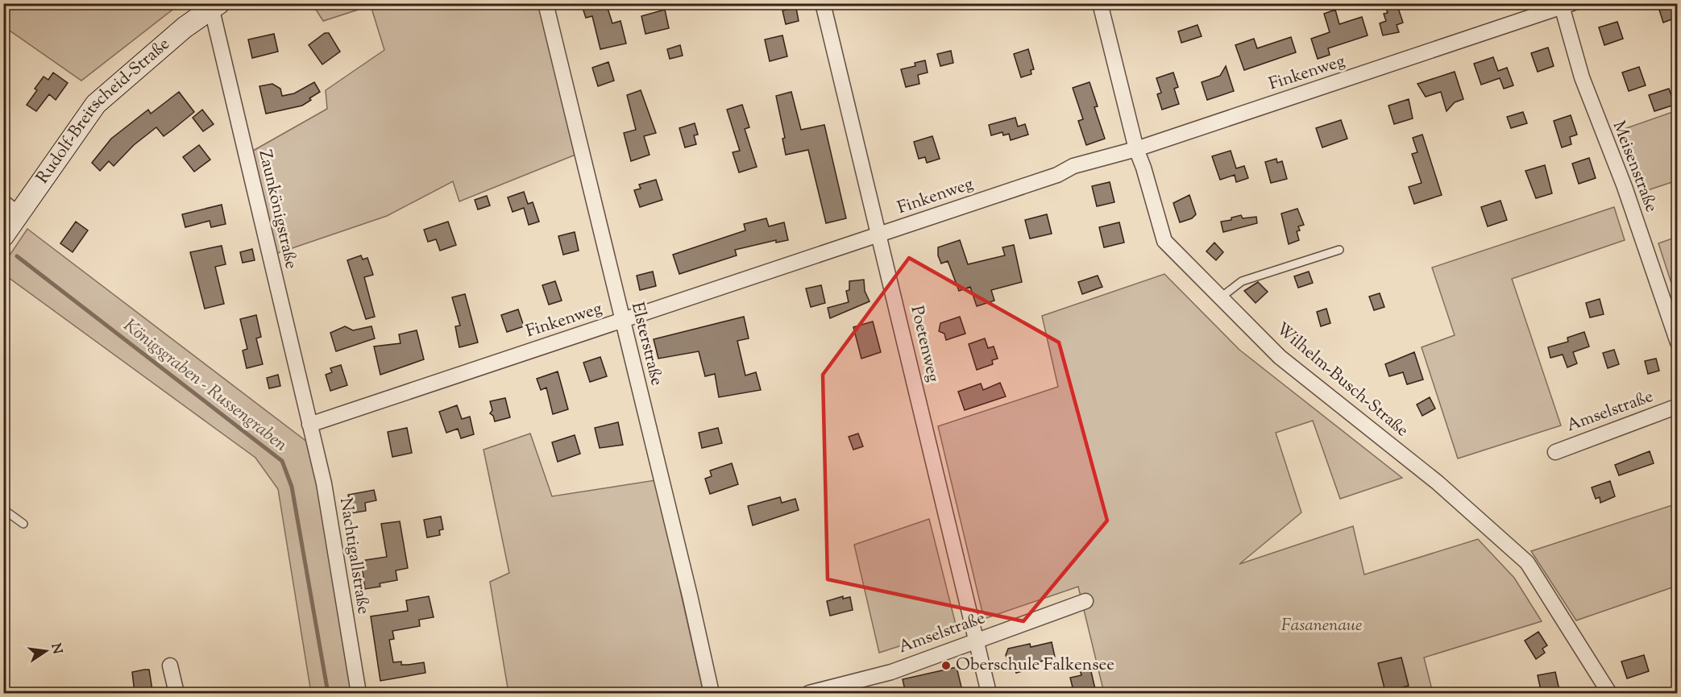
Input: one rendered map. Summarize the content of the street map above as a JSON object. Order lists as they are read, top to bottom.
{
  "streets": {
    "street": [
      "Finkenweg",
      "Rudolf-Breitscheid-Straße",
      "Meisenstraße",
      "Zaunkönigstraße",
      "Elsterstraße",
      "Poetenweg",
      "Wilhelm-Busch-Straße",
      "Amselstraße",
      "Nachtigallstraße"
    ]
  },
  "crossings": [
    ["Finkenweg", "Meisenstraße"],
    ["Finkenweg", "Zaunkönigstraße"],
    ["Finkenweg", "Elsterstraße"],
    ["Finkenweg", "Poetenweg"],
    ["Finkenweg", "Wilhelm-Busch-Straße"],
    ["Finkenweg", "Nachtigallstraße"],
    ["Rudolf-Breitscheid-Straße", "Zaunkönigstraße"],
    ["Zaunkönigstraße", "Nachtigallstraße"],
    ["Poetenweg", "Amselstraße"]
  ],
  "water": ["Königsgraben - Russengraben"],
  "parks": ["Fasanenaue"],
  "places": ["Oberschule Falkensee"],
  "north": "right"
}
